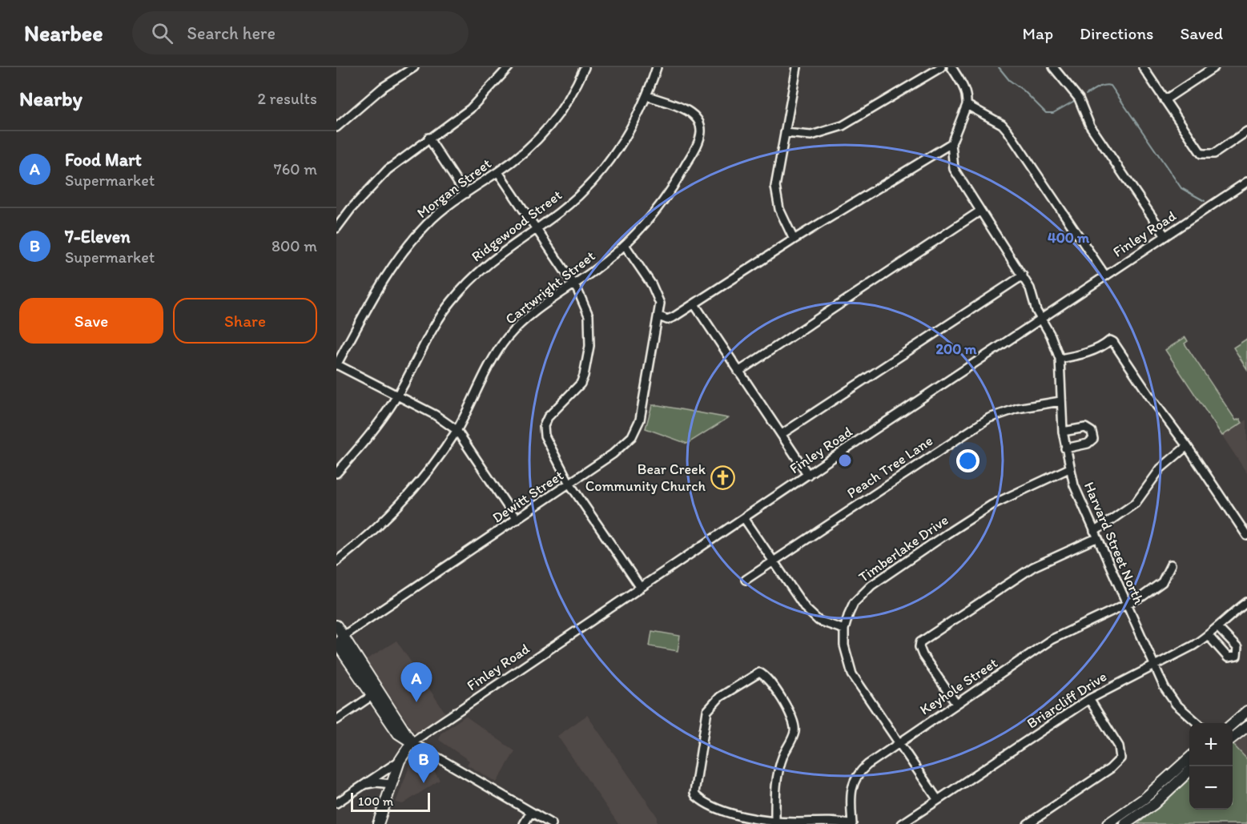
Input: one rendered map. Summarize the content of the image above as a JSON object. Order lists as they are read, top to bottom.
{
  "streets": {
    "street": [
      "Morgan Street",
      "Ridgewood Street",
      "Finley Road",
      "Cartwright Street",
      "Peach Tree Lane",
      "Dewitt Street",
      "Harvard Street North",
      "Timberlake Drive",
      "Keyhole Street",
      "Briarcliff Drive"
    ]
  },
  "crossings": [
    ["Ridgewood Street", "Cartwright Street"],
    ["Finley Road", "Harvard Street North"],
    ["Cartwright Street", "Dewitt Street"],
    ["Peach Tree Lane", "Harvard Street North"],
    ["Harvard Street North", "Timberlake Drive"],
    ["Harvard Street North", "Keyhole Street"],
    ["Harvard Street North", "Briarcliff Drive"],
    ["Timberlake Drive", "Keyhole Street"],
    ["Timberlake Drive", "Briarcliff Drive"]
  ],
  "places": {
    "church": ["Bear Creek Community Church"]
  },
  "scale_bar": "100 m",
  "page": {
    "header": "Nearbee",
    "search": "Search here",
    "nav": ["Map", "Directions", "Saved"],
    "heading": ["Nearby", "2 results"],
    "list": [
      {
        "mark": "A",
        "name": "Food Mart",
        "note": "Supermarket",
        "value": "760 m"
      },
      {
        "mark": "B",
        "name": "7-Eleven",
        "note": "Supermarket",
        "value": "800 m"
      }
    ],
    "buttons": ["Save", "Share"],
    "pins": ["A", "B"],
    "map_buttons": ["+", "−"],
    "scale": "100 m"
  },
  "rings": ["400 m", "200 m"]
}
